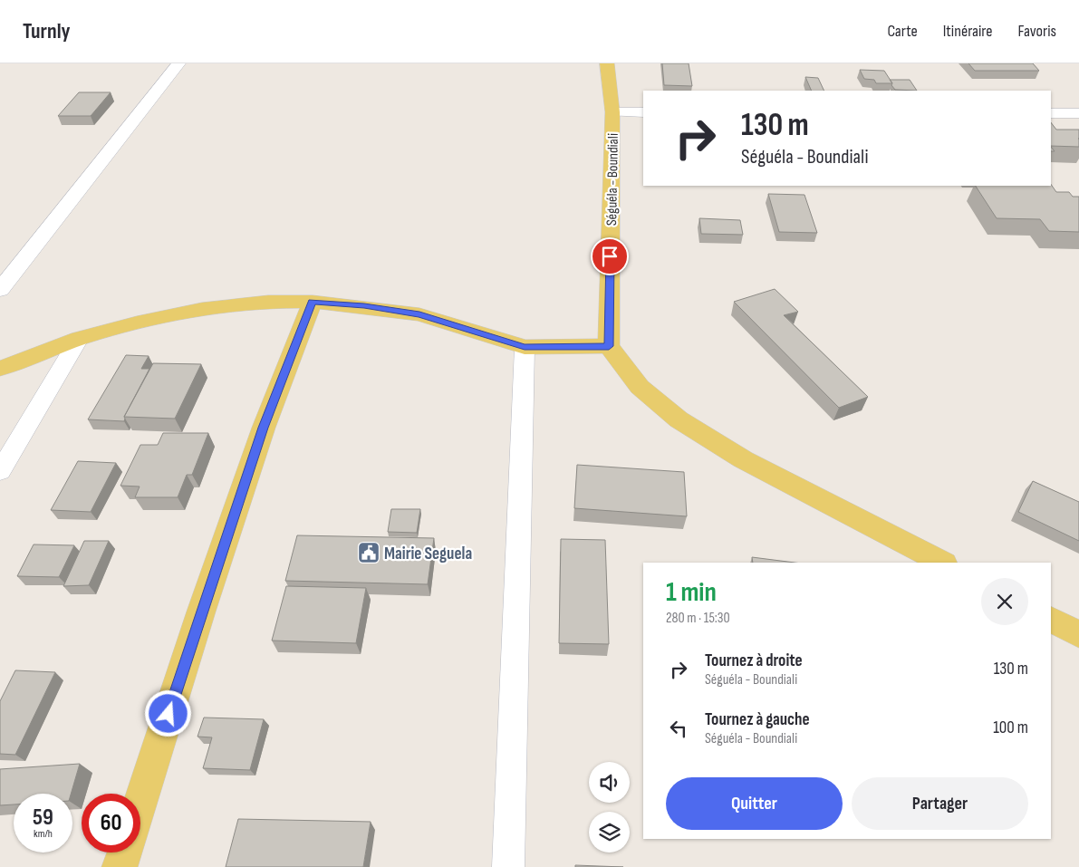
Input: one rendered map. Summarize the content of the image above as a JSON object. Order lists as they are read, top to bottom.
{
  "streets": {
    "main road": ["Séguéla - Boundiali"]
  },
  "places": {
    "public building": ["Mairie Seguela"]
  },
  "page": {
    "header": "Turnly",
    "nav": ["Carte", "Itinéraire", "Favoris"],
    "turn": ["130 m", "Séguéla - Boundiali"],
    "heading": ["1 min", "280 m · 15:30"],
    "list": [
      {
        "name": "Tournez à droite",
        "note": "Séguéla - Boundiali",
        "value": "130 m"
      },
      {
        "name": "Tournez à gauche",
        "note": "Séguéla - Boundiali",
        "value": "100 m"
      }
    ],
    "buttons": ["Quitter", "Partager"],
    "speed": "59 km/h",
    "limit": "60"
  }
}
